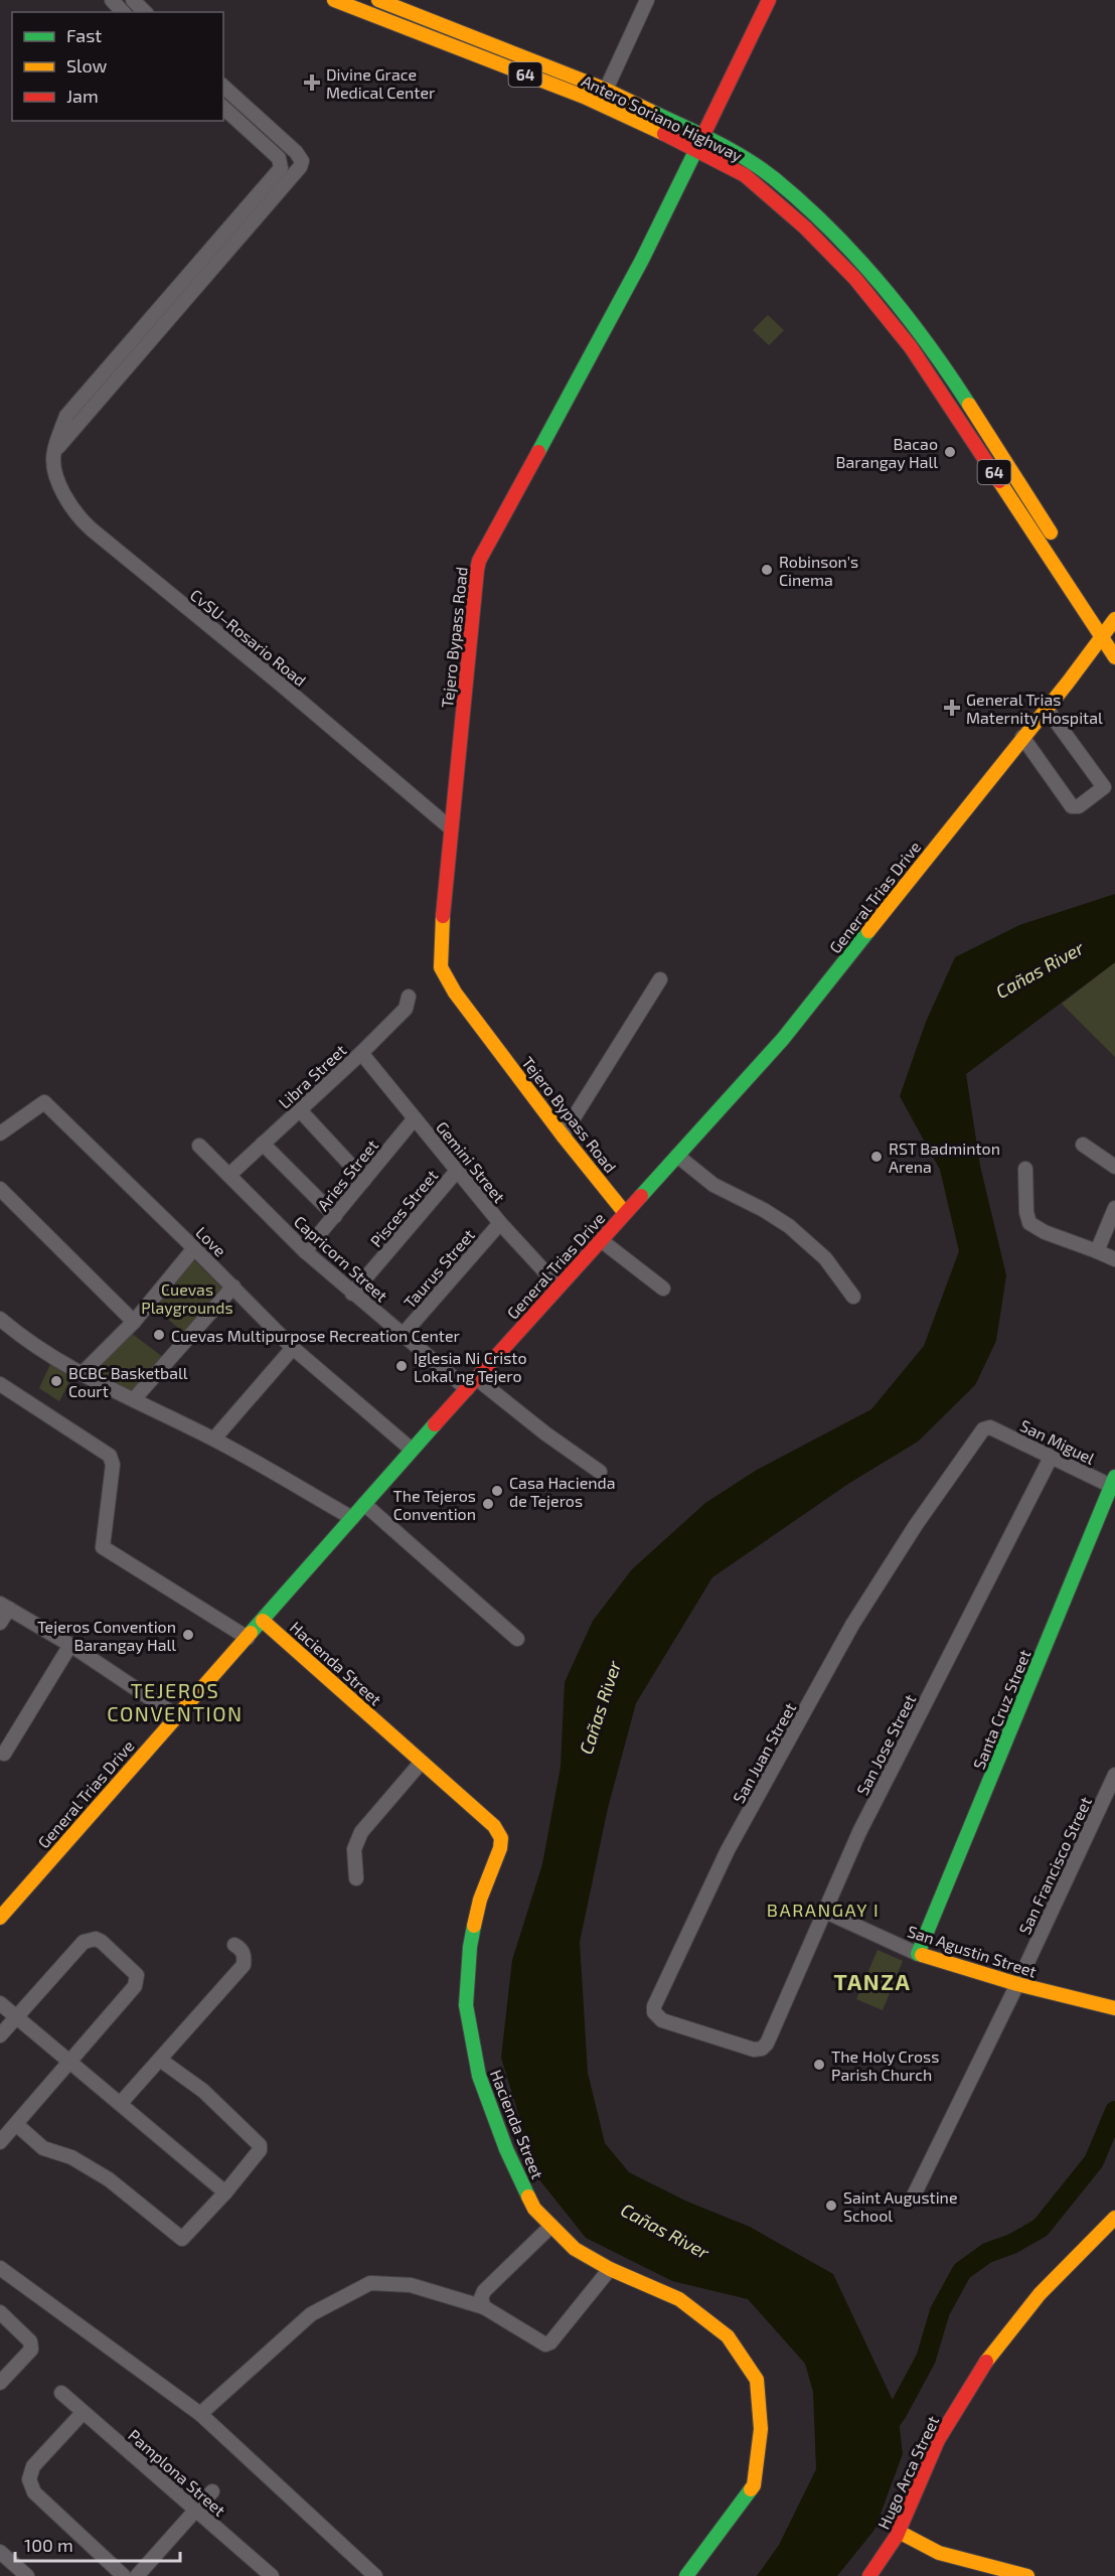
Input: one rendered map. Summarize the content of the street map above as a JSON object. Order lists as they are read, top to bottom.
{
  "streets": {
    "main road": [
      "64",
      "Antero Soriano Highway",
      "Tejero Bypass Road",
      "General Trias Drive",
      "Hacienda Street",
      "Santa Cruz Street",
      "San Agustin Street",
      "Hugo Arca Street"
    ],
    "street": [
      "CvSU–Rosario Road",
      "Libra Street",
      "Gemini Street",
      "Aries Street",
      "Pisces Street",
      "Love",
      "Capricorn Street",
      "Taurus Street",
      "San Miguel",
      "San Jose Street",
      "San Juan Street",
      "San Francisco Street",
      "Pamplona Street"
    ]
  },
  "crossings": [
    ["Antero Soriano Highway", "Tejero Bypass Road"],
    ["Antero Soriano Highway", "General Trias Drive"],
    ["CvSU–Rosario Road", "Tejero Bypass Road"],
    ["Tejero Bypass Road", "General Trias Drive"],
    ["General Trias Drive", "Gemini Street"],
    ["General Trias Drive", "Love"],
    ["General Trias Drive", "Capricorn Street"],
    ["General Trias Drive", "Hacienda Street"],
    ["Libra Street", "Gemini Street"],
    ["Libra Street", "Capricorn Street"],
    ["Gemini Street", "Aries Street"],
    ["Gemini Street", "Pisces Street"],
    ["Gemini Street", "Taurus Street"],
    ["Aries Street", "Capricorn Street"],
    ["Pisces Street", "Capricorn Street"],
    ["Capricorn Street", "Taurus Street"],
    ["San Miguel", "Santa Cruz Street"],
    ["San Miguel", "San Jose Street"],
    ["San Miguel", "San Juan Street"],
    ["Santa Cruz Street", "San Agustin Street"],
    ["San Jose Street", "San Juan Street"],
    ["San Jose Street", "San Agustin Street"],
    ["San Francisco Street", "San Agustin Street"]
  ],
  "districts": ["TEJEROS CONVENTION", "BARANGAY I", "TANZA"],
  "water": ["Cañas River"],
  "parks": ["Cuevas Playgrounds"],
  "places": {
    "health": ["Divine Grace Medical Center", "General Trias Maternity Hospital"],
    "other": [
      "Bacao Barangay Hall",
      "Robinson's Cinema",
      "RST Badminton Arena",
      "Cuevas Multipurpose Recreation Center",
      "Iglesia Ni Cristo Lokal ng Tejero",
      "BCBC Basketball Court",
      "Casa Hacienda de Tejeros",
      "The Tejeros Convention",
      "Tejeros Convention Barangay Hall",
      "The Holy Cross Parish Church",
      "Saint Augustine School"
    ]
  },
  "legend": ["Fast", "Slow", "Jam"],
  "scale_bar": "100 m"
}
